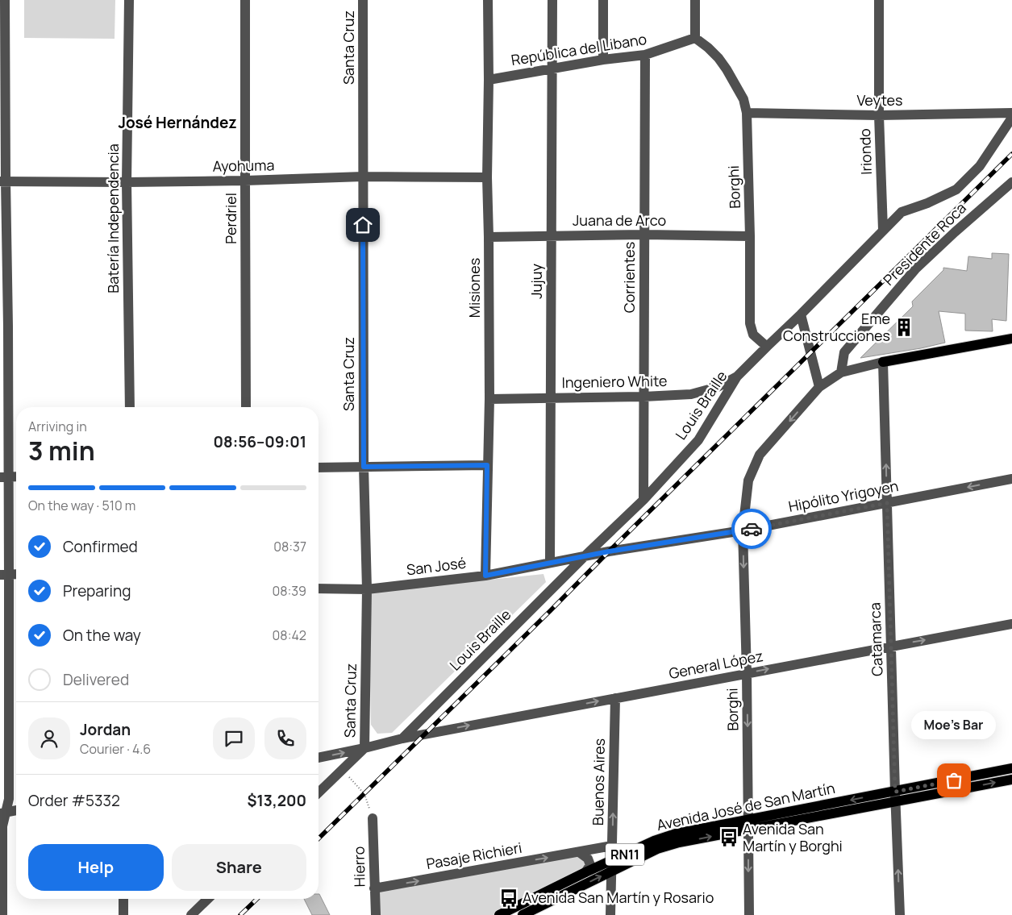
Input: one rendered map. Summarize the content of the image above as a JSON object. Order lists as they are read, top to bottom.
{
  "streets": {
    "main road": ["Avenida José de San Martín", "RN11"],
    "street": [
      "Santa Cruz",
      "República del Libano",
      "Veytes",
      "Iriondo",
      "Ayohuma",
      "Borghi",
      "Batería Independencia",
      "Perdriel",
      "Juana de Arco",
      "Presidente Roca",
      "Corrientes",
      "Jujuy",
      "Misiones",
      "Ingeniero White",
      "Louis Braille",
      "Hipólito Yrigoyen",
      "San José",
      "Catamarca",
      "General López",
      "Buenos Aires",
      "Pasaje Richieri",
      "Hierro"
    ]
  },
  "crossings": [
    ["Santa Cruz", "Ayohuma"],
    ["Santa Cruz", "San José"],
    ["Santa Cruz", "General López"],
    ["República del Libano", "Borghi"],
    ["República del Libano", "Corrientes"],
    ["República del Libano", "Jujuy"],
    ["República del Libano", "Misiones"],
    ["Veytes", "Iriondo"],
    ["Veytes", "Borghi"],
    ["Iriondo", "Louis Braille"],
    ["Ayohuma", "Batería Independencia"],
    ["Ayohuma", "Perdriel"],
    ["Ayohuma", "Misiones"],
    ["Borghi", "Juana de Arco"],
    ["Borghi", "Presidente Roca"],
    ["Borghi", "Louis Braille"],
    ["Borghi", "Hipólito Yrigoyen"],
    ["Borghi", "Catamarca"],
    ["Borghi", "General López"],
    ["Borghi", "Avenida José de San Martín"],
    ["Juana de Arco", "Corrientes"],
    ["Juana de Arco", "Jujuy"],
    ["Juana de Arco", "Misiones"],
    ["Corrientes", "Ingeniero White"],
    ["Corrientes", "Louis Braille"],
    ["Jujuy", "Ingeniero White"],
    ["Jujuy", "San José"],
    ["Misiones", "Ingeniero White"],
    ["Misiones", "San José"],
    ["Ingeniero White", "Louis Braille"],
    ["Louis Braille", "San José"],
    ["Louis Braille", "General López"],
    ["Hipólito Yrigoyen", "San José"],
    ["Hipólito Yrigoyen", "Catamarca"],
    ["Catamarca", "General López"],
    ["Catamarca", "Avenida José de San Martín"],
    ["General López", "Buenos Aires"],
    ["Buenos Aires", "Avenida José de San Martín"],
    ["Buenos Aires", "Pasaje Richieri"],
    ["Pasaje Richieri", "Hierro"]
  ],
  "one_way": [
    "Borghi",
    "Catamarca",
    "General López",
    "Buenos Aires",
    "Pasaje Richieri"
  ],
  "districts": ["José Hernández"],
  "places": {
    "building": ["Eme Construcciones"],
    "other": ["Moe's Bar"],
    "bus stop": ["Avenida San Martín y Borghi", "Avenida San Martín y Rosario"]
  },
  "page": {
    "heading": ["3 min", "Arriving in", "08:56–09:01"],
    "panel": [
      "Jordan",
      "Courier · 4.6",
      "Order #5332",
      "$13,200"
    ],
    "bar": "On the way · 510 m",
    "list": [
      ["Confirmed", "08:37"],
      ["Preparing", "08:39"],
      ["On the way", "08:42"],
      "Delivered"
    ],
    "bubble": "Moe's Bar",
    "buttons": ["Help", "Share"]
  }
}
